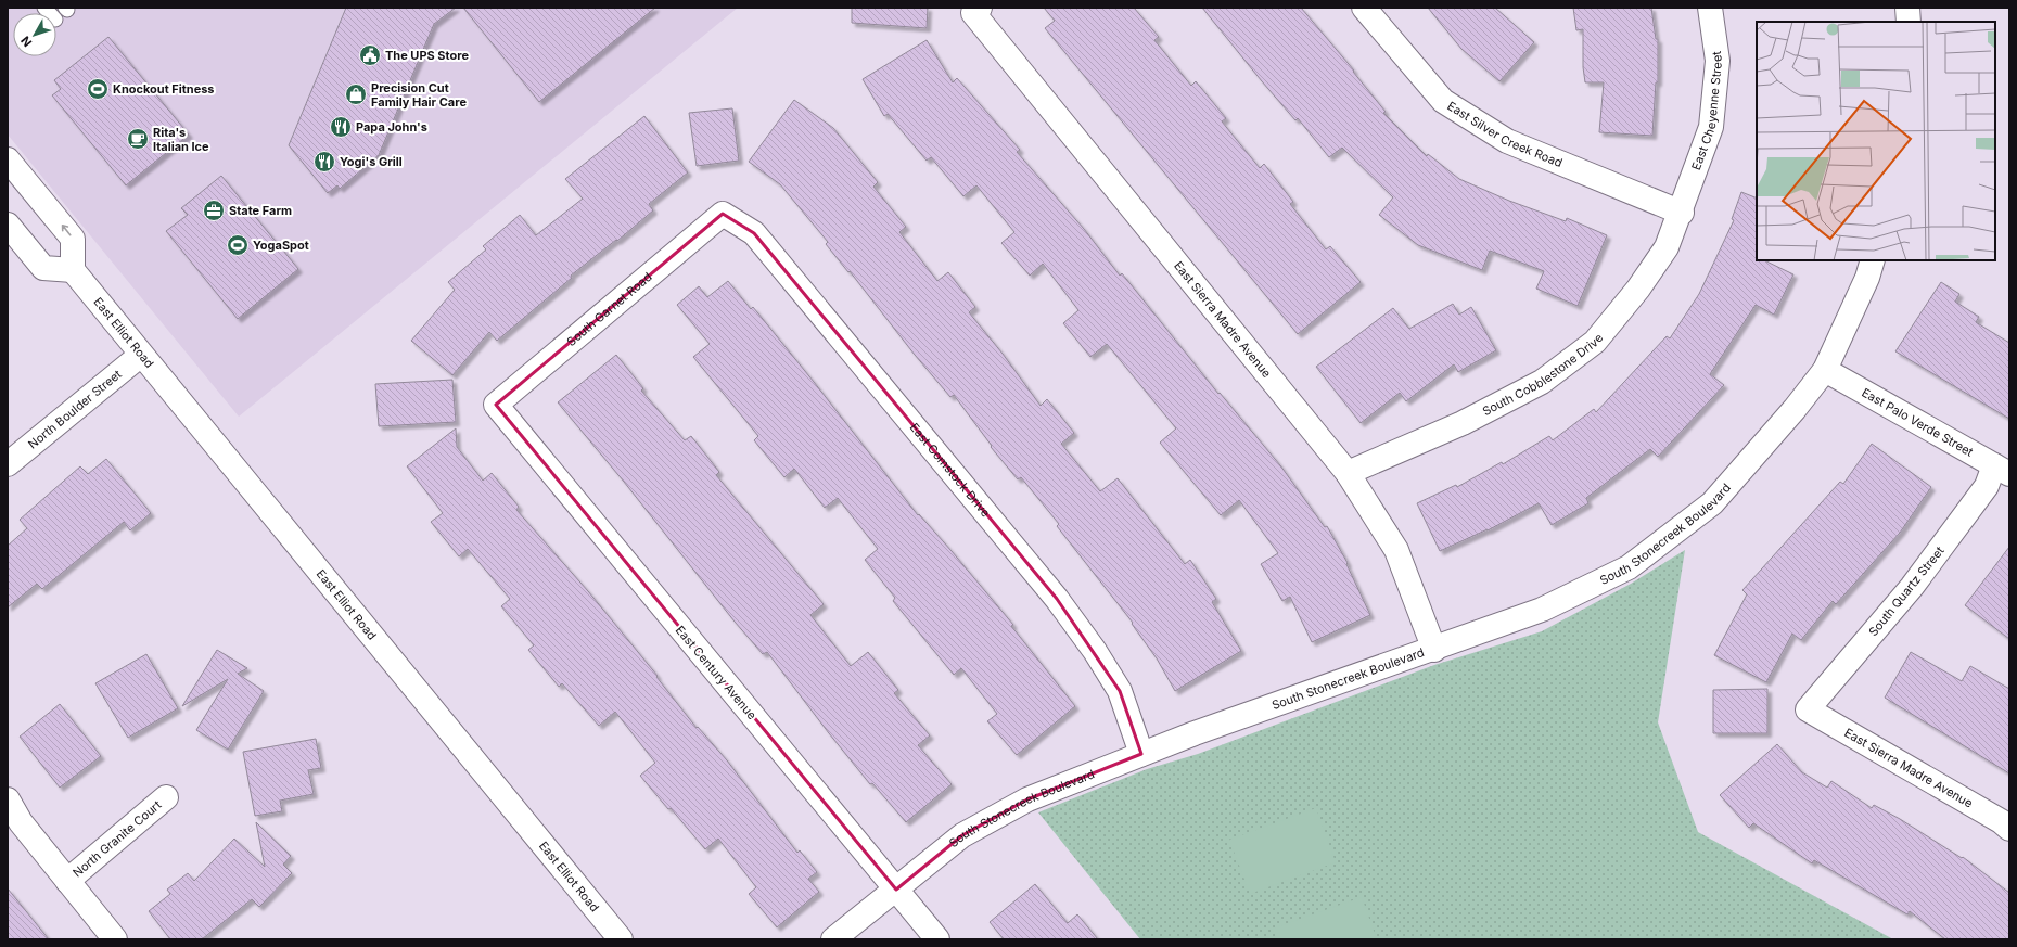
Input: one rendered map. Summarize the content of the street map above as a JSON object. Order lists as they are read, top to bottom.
{
  "streets": {
    "street": [
      "East Cheyenne Street",
      "East Silver Creek Road",
      "South Garnet Road",
      "East Sierra Madre Avenue",
      "East Elliot Road",
      "South Cobblestone Drive",
      "North Boulder Street",
      "East Palo Verde Street",
      "East Comstock Drive",
      "South Stonecreek Boulevard",
      "South Quartz Street",
      "East Century Avenue",
      "North Granite Court"
    ]
  },
  "crossings": [
    ["East Cheyenne Street", "East Silver Creek Road"],
    ["East Cheyenne Street", "South Cobblestone Drive"],
    ["East Silver Creek Road", "South Cobblestone Drive"],
    ["South Garnet Road", "East Comstock Drive"],
    ["South Garnet Road", "East Century Avenue"],
    ["East Sierra Madre Avenue", "South Cobblestone Drive"],
    ["East Sierra Madre Avenue", "South Stonecreek Boulevard"],
    ["East Sierra Madre Avenue", "South Quartz Street"],
    ["East Elliot Road", "North Boulder Street"],
    ["East Palo Verde Street", "South Stonecreek Boulevard"],
    ["East Palo Verde Street", "South Quartz Street"],
    ["East Comstock Drive", "South Stonecreek Boulevard"],
    ["South Stonecreek Boulevard", "East Century Avenue"]
  ],
  "places": {
    "public building": ["The UPS Store"],
    "sports": ["Knockout Fitness", "YogaSpot"],
    "shop": ["Precision Cut Family Hair Care"],
    "restaurant": ["Papa John's", "Yogi's Grill"],
    "cafe": ["Rita's Italian Ice"],
    "office": ["State Farm"]
  },
  "north": "bottom left"
}
